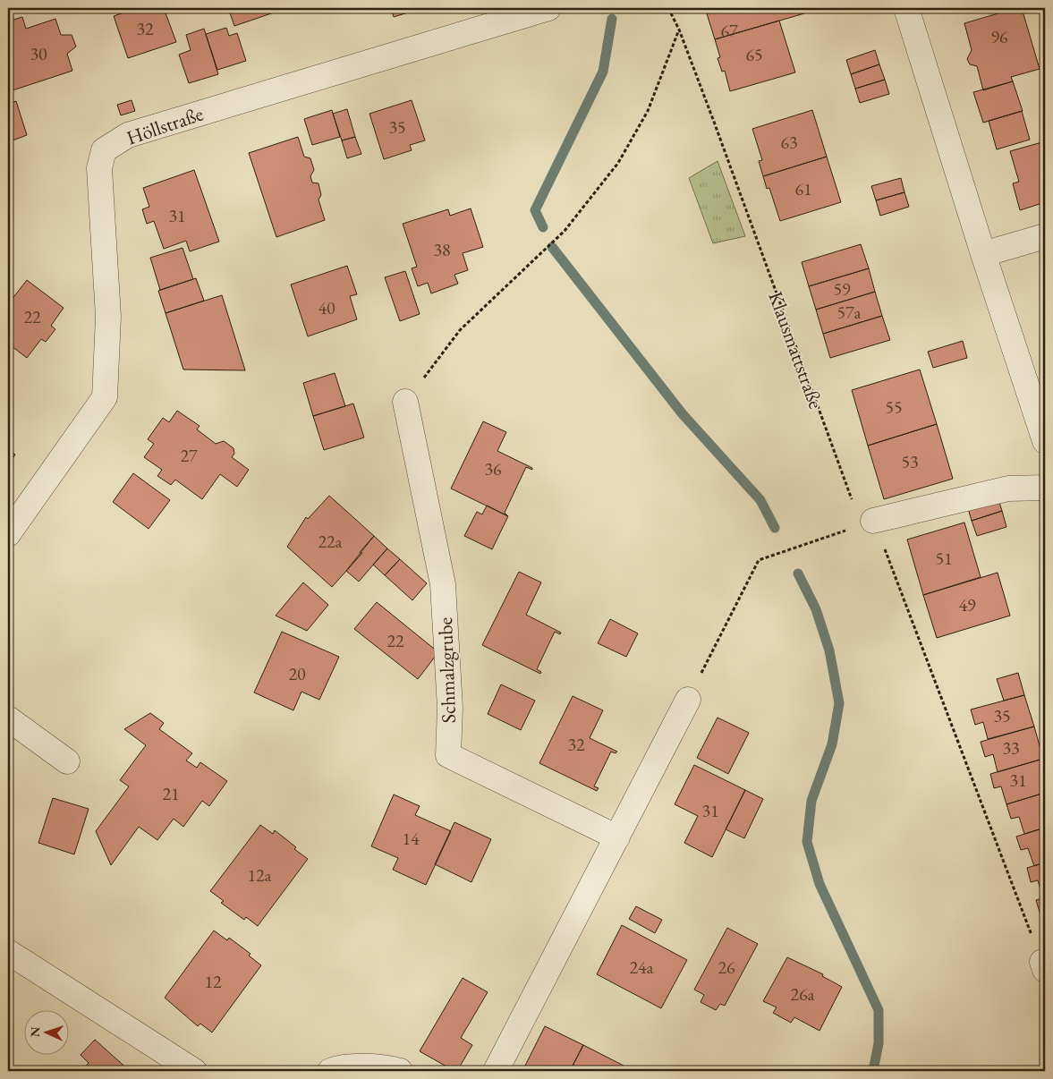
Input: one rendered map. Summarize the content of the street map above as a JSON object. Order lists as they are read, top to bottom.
{
  "streets": {
    "street": ["Höllstraße", "Schmalzgrube"],
    "path": ["Klausmattstraße"]
  },
  "house_numbers": [
    "32",
    "67",
    "96",
    "30",
    "65",
    "35",
    "63",
    "61",
    "31",
    "38",
    "59",
    "40",
    "57a",
    "22",
    "55",
    "27",
    "53",
    "36",
    "22a",
    "51",
    "49",
    "22",
    "20",
    "35",
    "32",
    "33",
    "31",
    "21",
    "31",
    "14",
    "12a",
    "24a",
    "26",
    "12",
    "26a"
  ],
  "north": "left"
}
